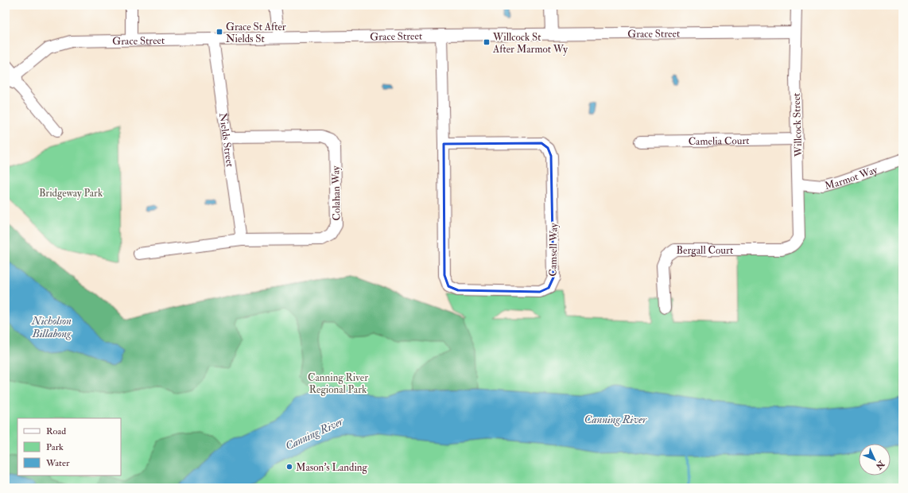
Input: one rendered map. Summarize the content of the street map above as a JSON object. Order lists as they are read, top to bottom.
{
  "streets": {
    "street": [
      "Grace Street",
      "Willcock Street",
      "Nields Street",
      "Camelia Court",
      "Marmot Way",
      "Colahan Way",
      "Camsell Way",
      "Bergall Court"
    ]
  },
  "crossings": [
    ["Grace Street", "Willcock Street"],
    ["Grace Street", "Nields Street"],
    ["Grace Street", "Camsell Way"],
    ["Willcock Street", "Camelia Court"],
    ["Willcock Street", "Marmot Way"],
    ["Willcock Street", "Bergall Court"],
    ["Nields Street", "Colahan Way"]
  ],
  "water": ["Nicholson Billabong", "Canning River"],
  "parks": ["Bridgeway Park", "Canning River Regional Park"],
  "places": {
    "transit": ["Grace St After Nields St", "Willcock St After Marmot Wy"],
    "other": ["Mason's Landing"]
  },
  "legend": ["Road", "Park", "Water"],
  "north": "bottom right"
}
